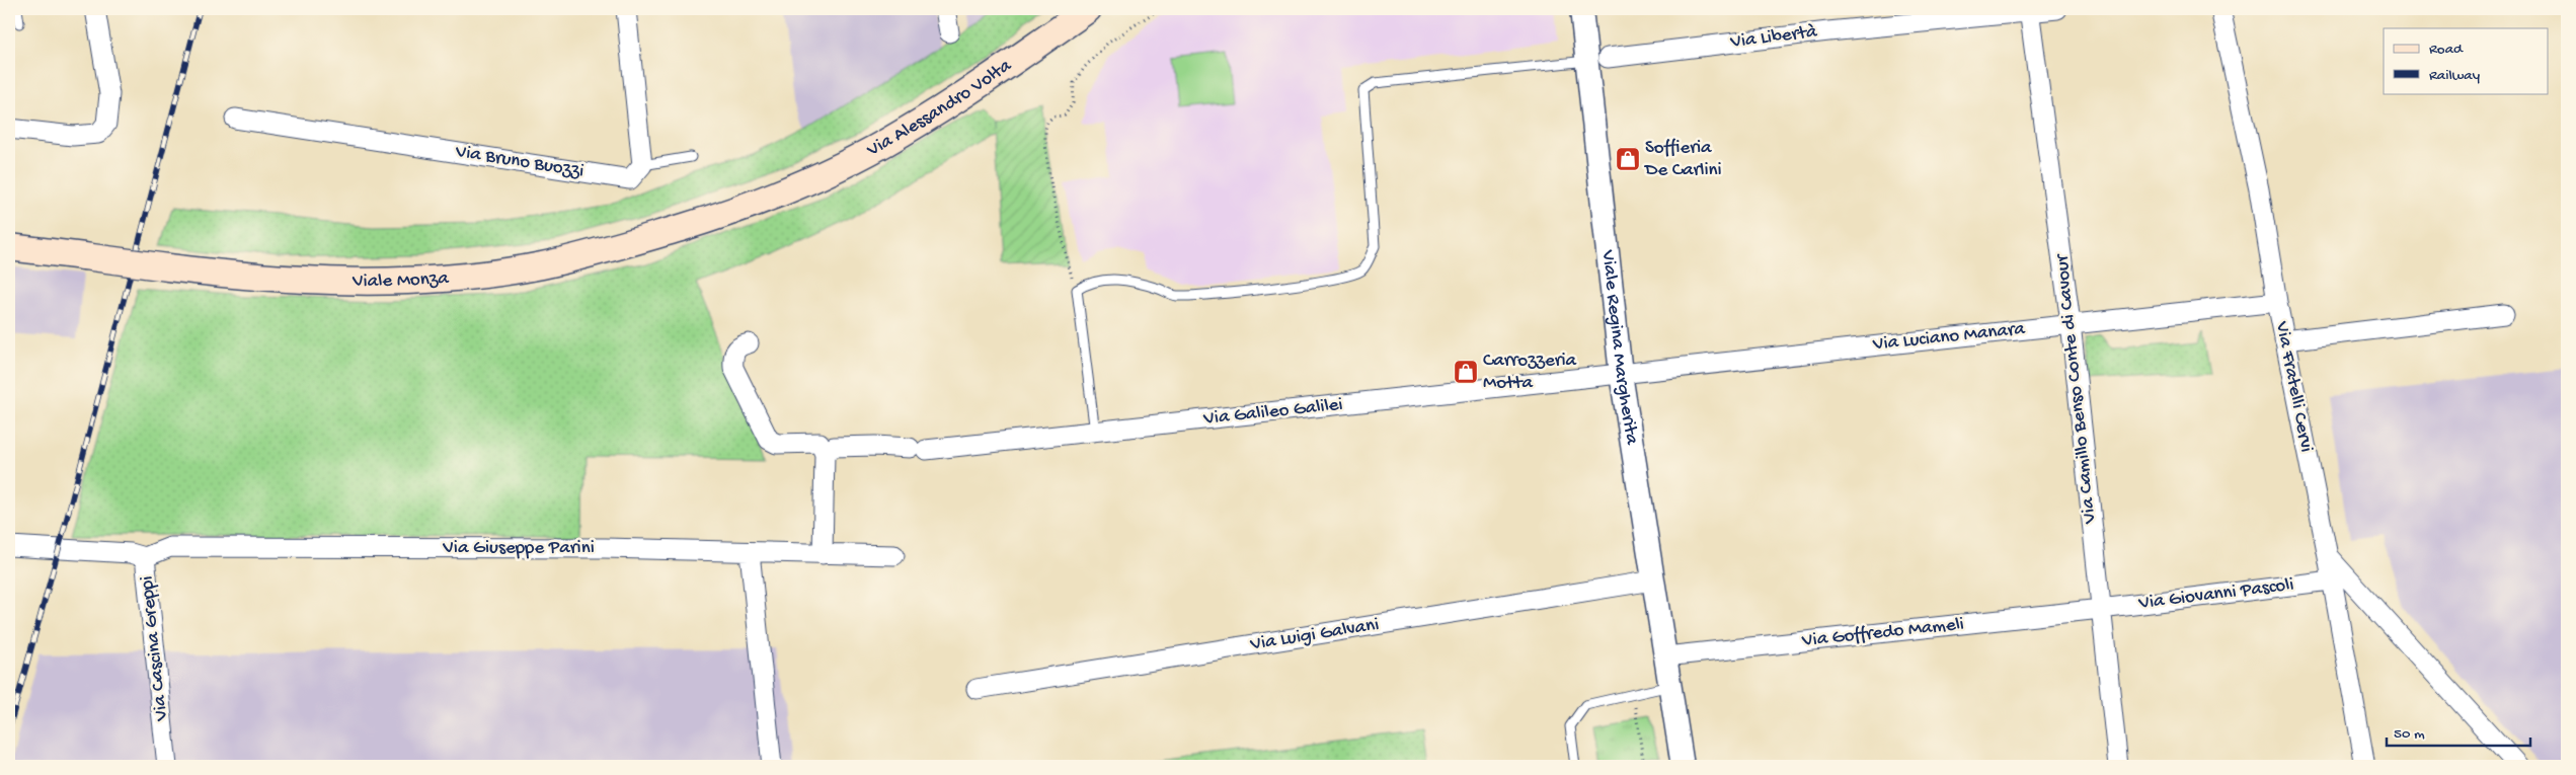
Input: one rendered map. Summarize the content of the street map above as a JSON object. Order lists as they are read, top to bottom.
{
  "streets": {
    "main road": ["Via Alessandro Volta", "Viale Monza"],
    "street": [
      "Via Libertà",
      "Via Bruno Buozzi",
      "Via Luciano Manara",
      "Viale Regina Margherita",
      "Via Fratelli Cervi",
      "Via Camillo Benso Conte di Cavour",
      "Via Galileo Galilei",
      "Via Giuseppe Parini",
      "Via Giovanni Pascoli",
      "Via Goffredo Mameli",
      "Via Luigi Galvani",
      "Via Cascina Greppi"
    ]
  },
  "crossings": [
    ["Via Libertà", "Viale Regina Margherita"],
    ["Via Libertà", "Via Camillo Benso Conte di Cavour"],
    ["Via Alessandro Volta", "Viale Monza"],
    ["Via Luciano Manara", "Viale Regina Margherita"],
    ["Via Luciano Manara", "Via Fratelli Cervi"],
    ["Via Luciano Manara", "Via Camillo Benso Conte di Cavour"],
    ["Via Luciano Manara", "Via Galileo Galilei"],
    ["Viale Regina Margherita", "Via Galileo Galilei"],
    ["Viale Regina Margherita", "Via Goffredo Mameli"],
    ["Viale Regina Margherita", "Via Luigi Galvani"],
    ["Via Fratelli Cervi", "Via Giovanni Pascoli"],
    ["Via Camillo Benso Conte di Cavour", "Via Giovanni Pascoli"],
    ["Via Camillo Benso Conte di Cavour", "Via Goffredo Mameli"],
    ["Via Giuseppe Parini", "Via Cascina Greppi"],
    ["Via Giovanni Pascoli", "Via Goffredo Mameli"]
  ],
  "places": {
    "shop": ["Soffieria De Carlini", "Carrozzeria Motta"]
  },
  "legend": ["Road", "Railway"],
  "scale_bar": "50 m"
}
